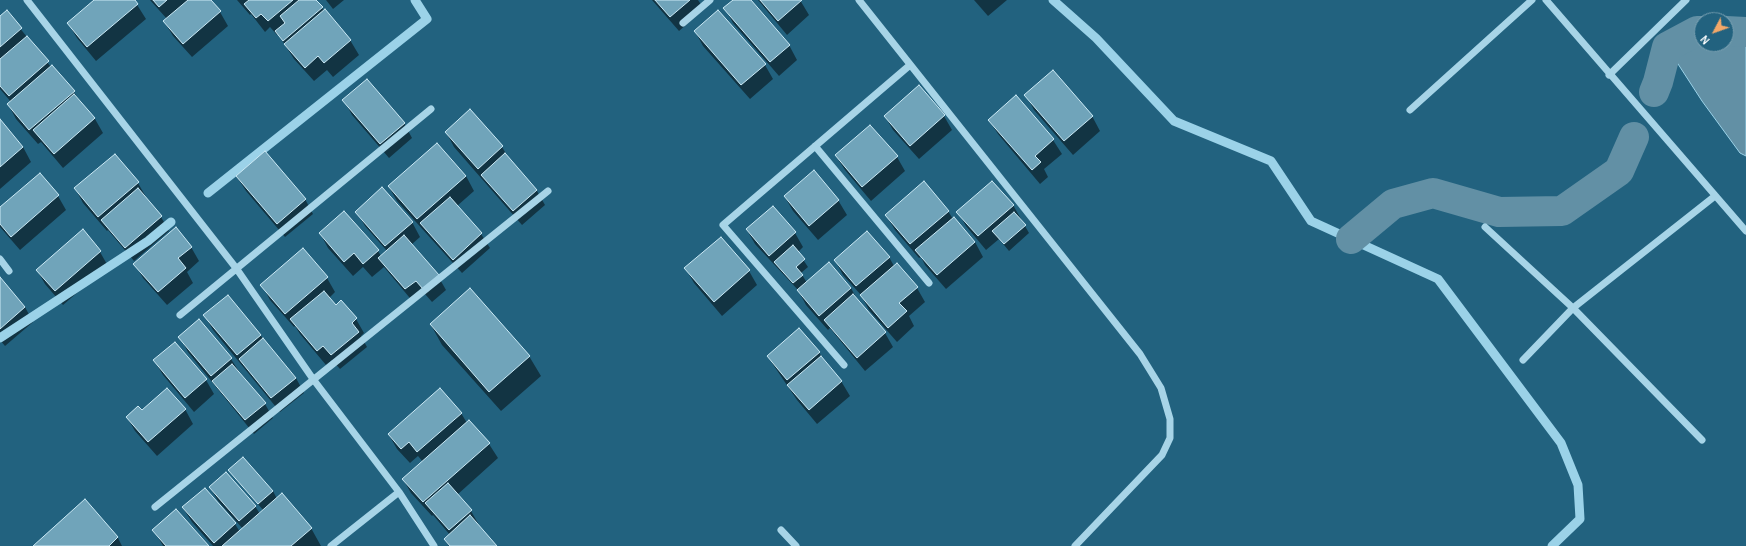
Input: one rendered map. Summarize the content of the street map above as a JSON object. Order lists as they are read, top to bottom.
{
  "north": "bottom left"
}
